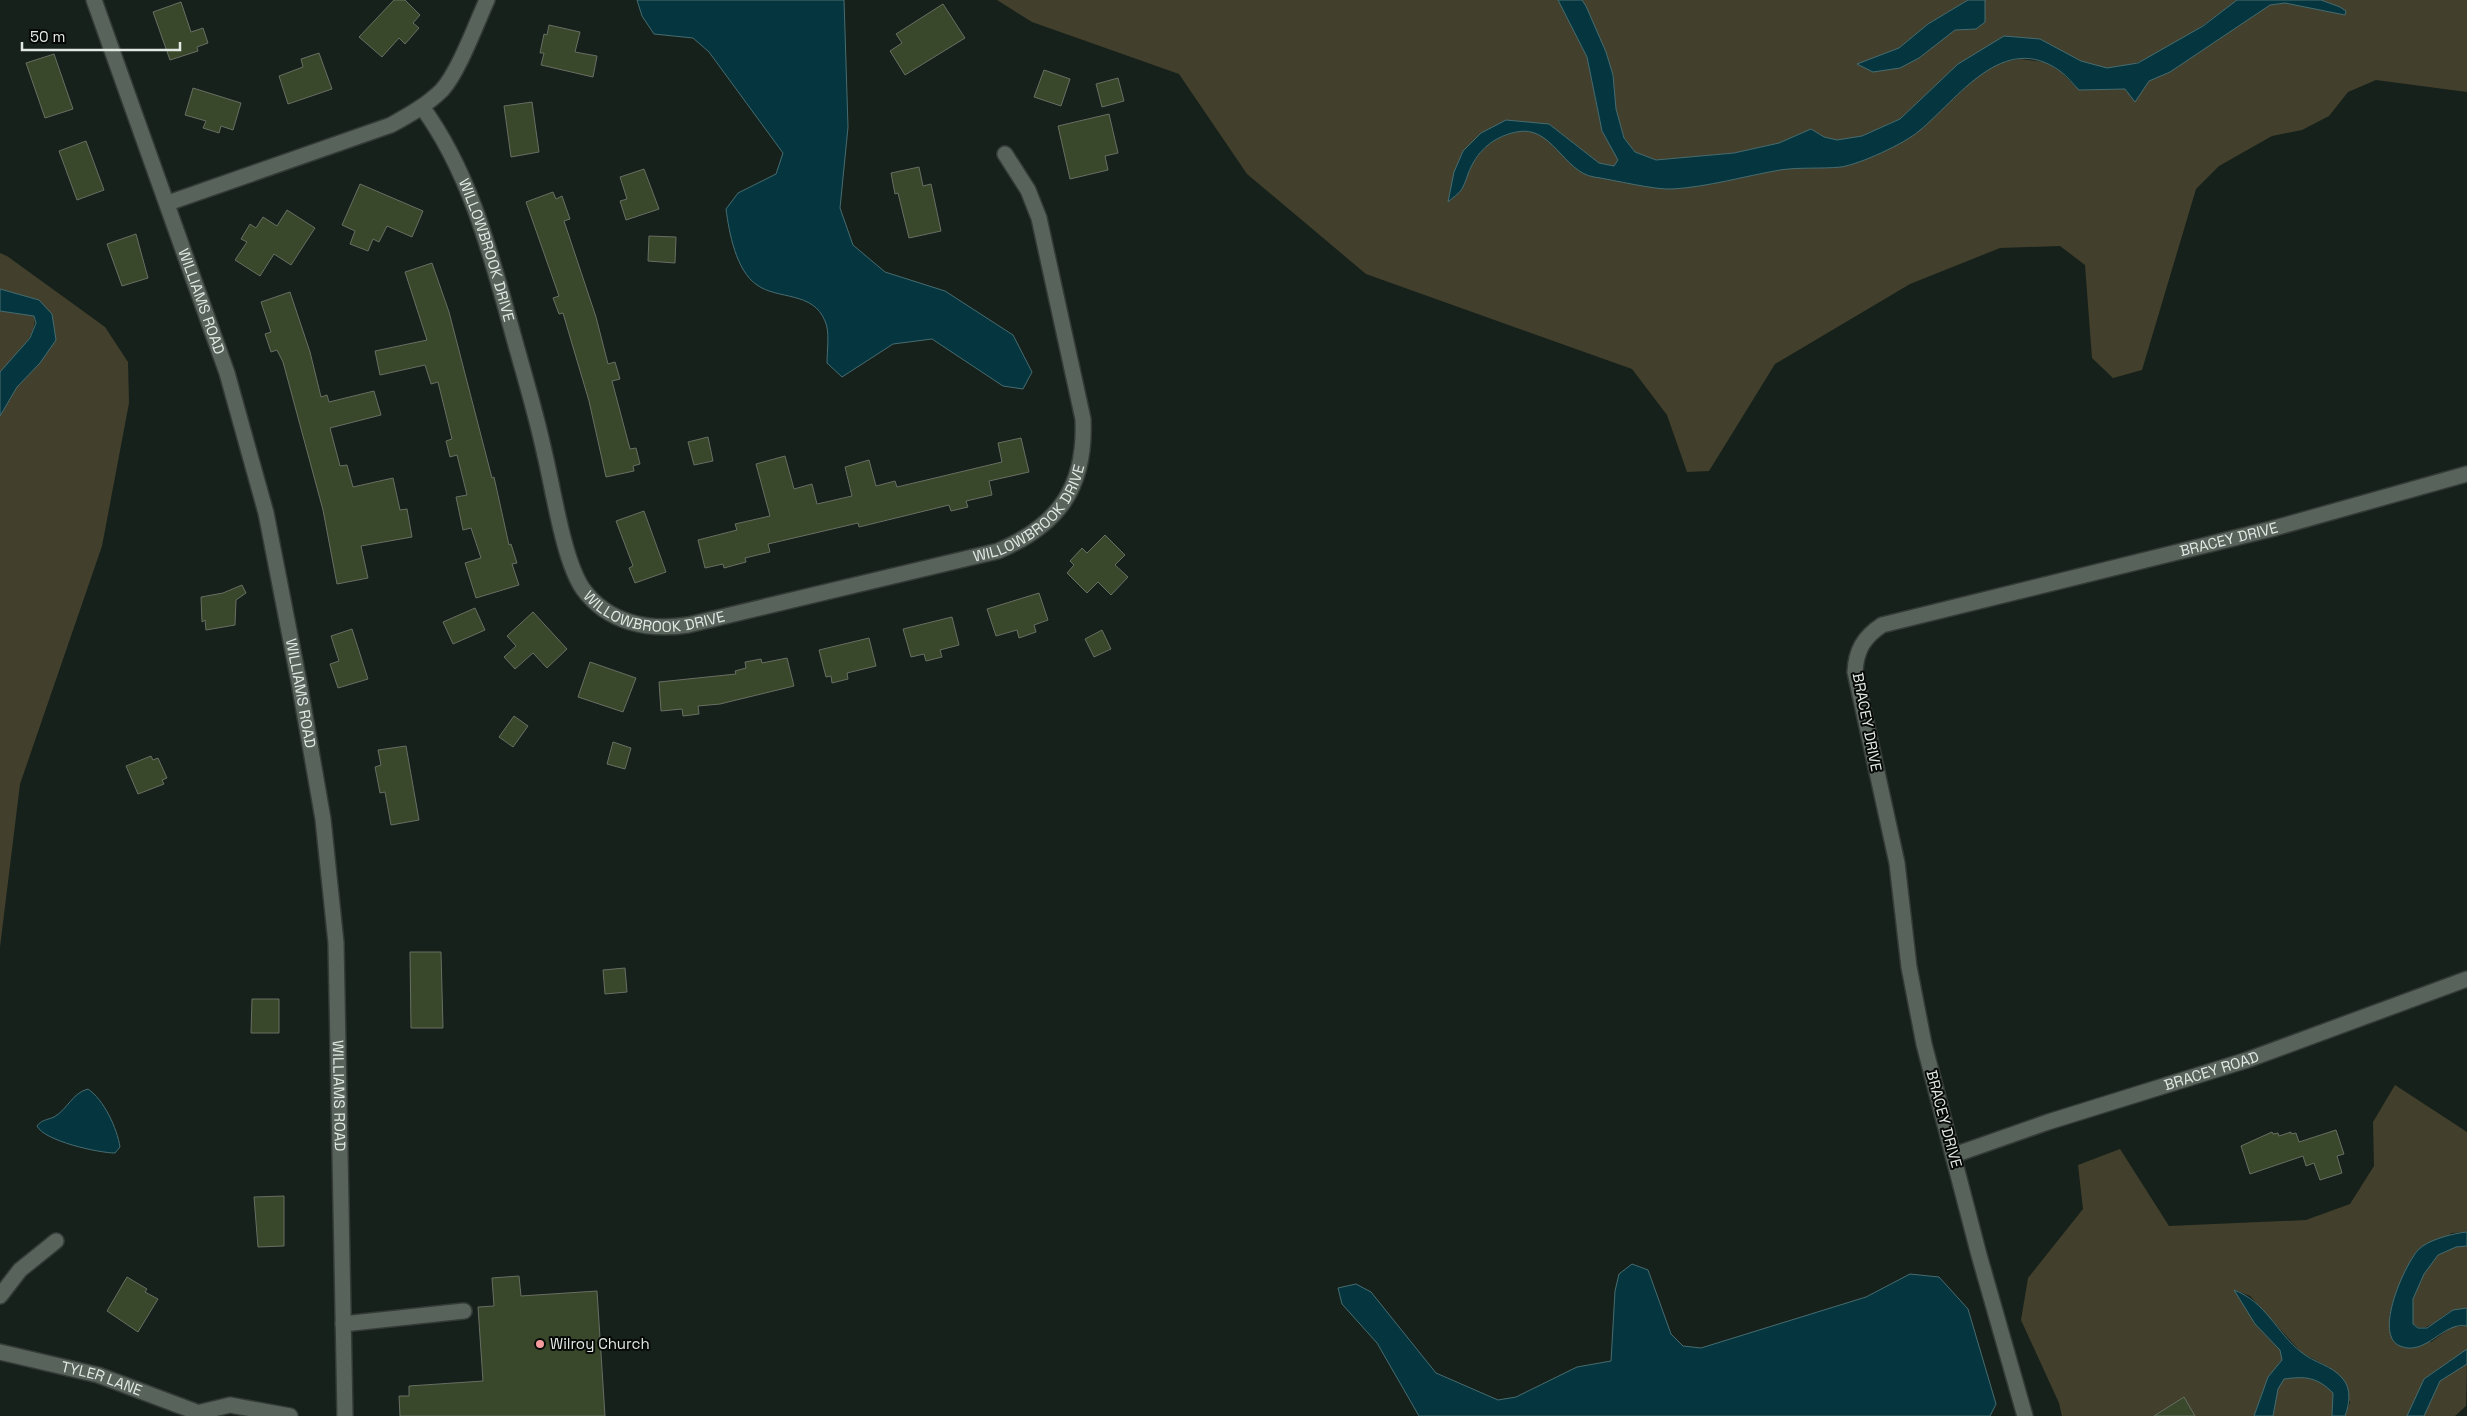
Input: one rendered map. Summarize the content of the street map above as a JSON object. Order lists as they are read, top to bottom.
{
  "streets": {
    "street": [
      "WILLOWBROOK DRIVE",
      "WILLIAMS ROAD",
      "BRACEY DRIVE",
      "BRACEY ROAD",
      "TYLER LANE"
    ]
  },
  "crossings": [
    ["BRACEY DRIVE", "BRACEY ROAD"]
  ],
  "places": ["Wilroy Church"],
  "scale_bar": "50 m"
}
